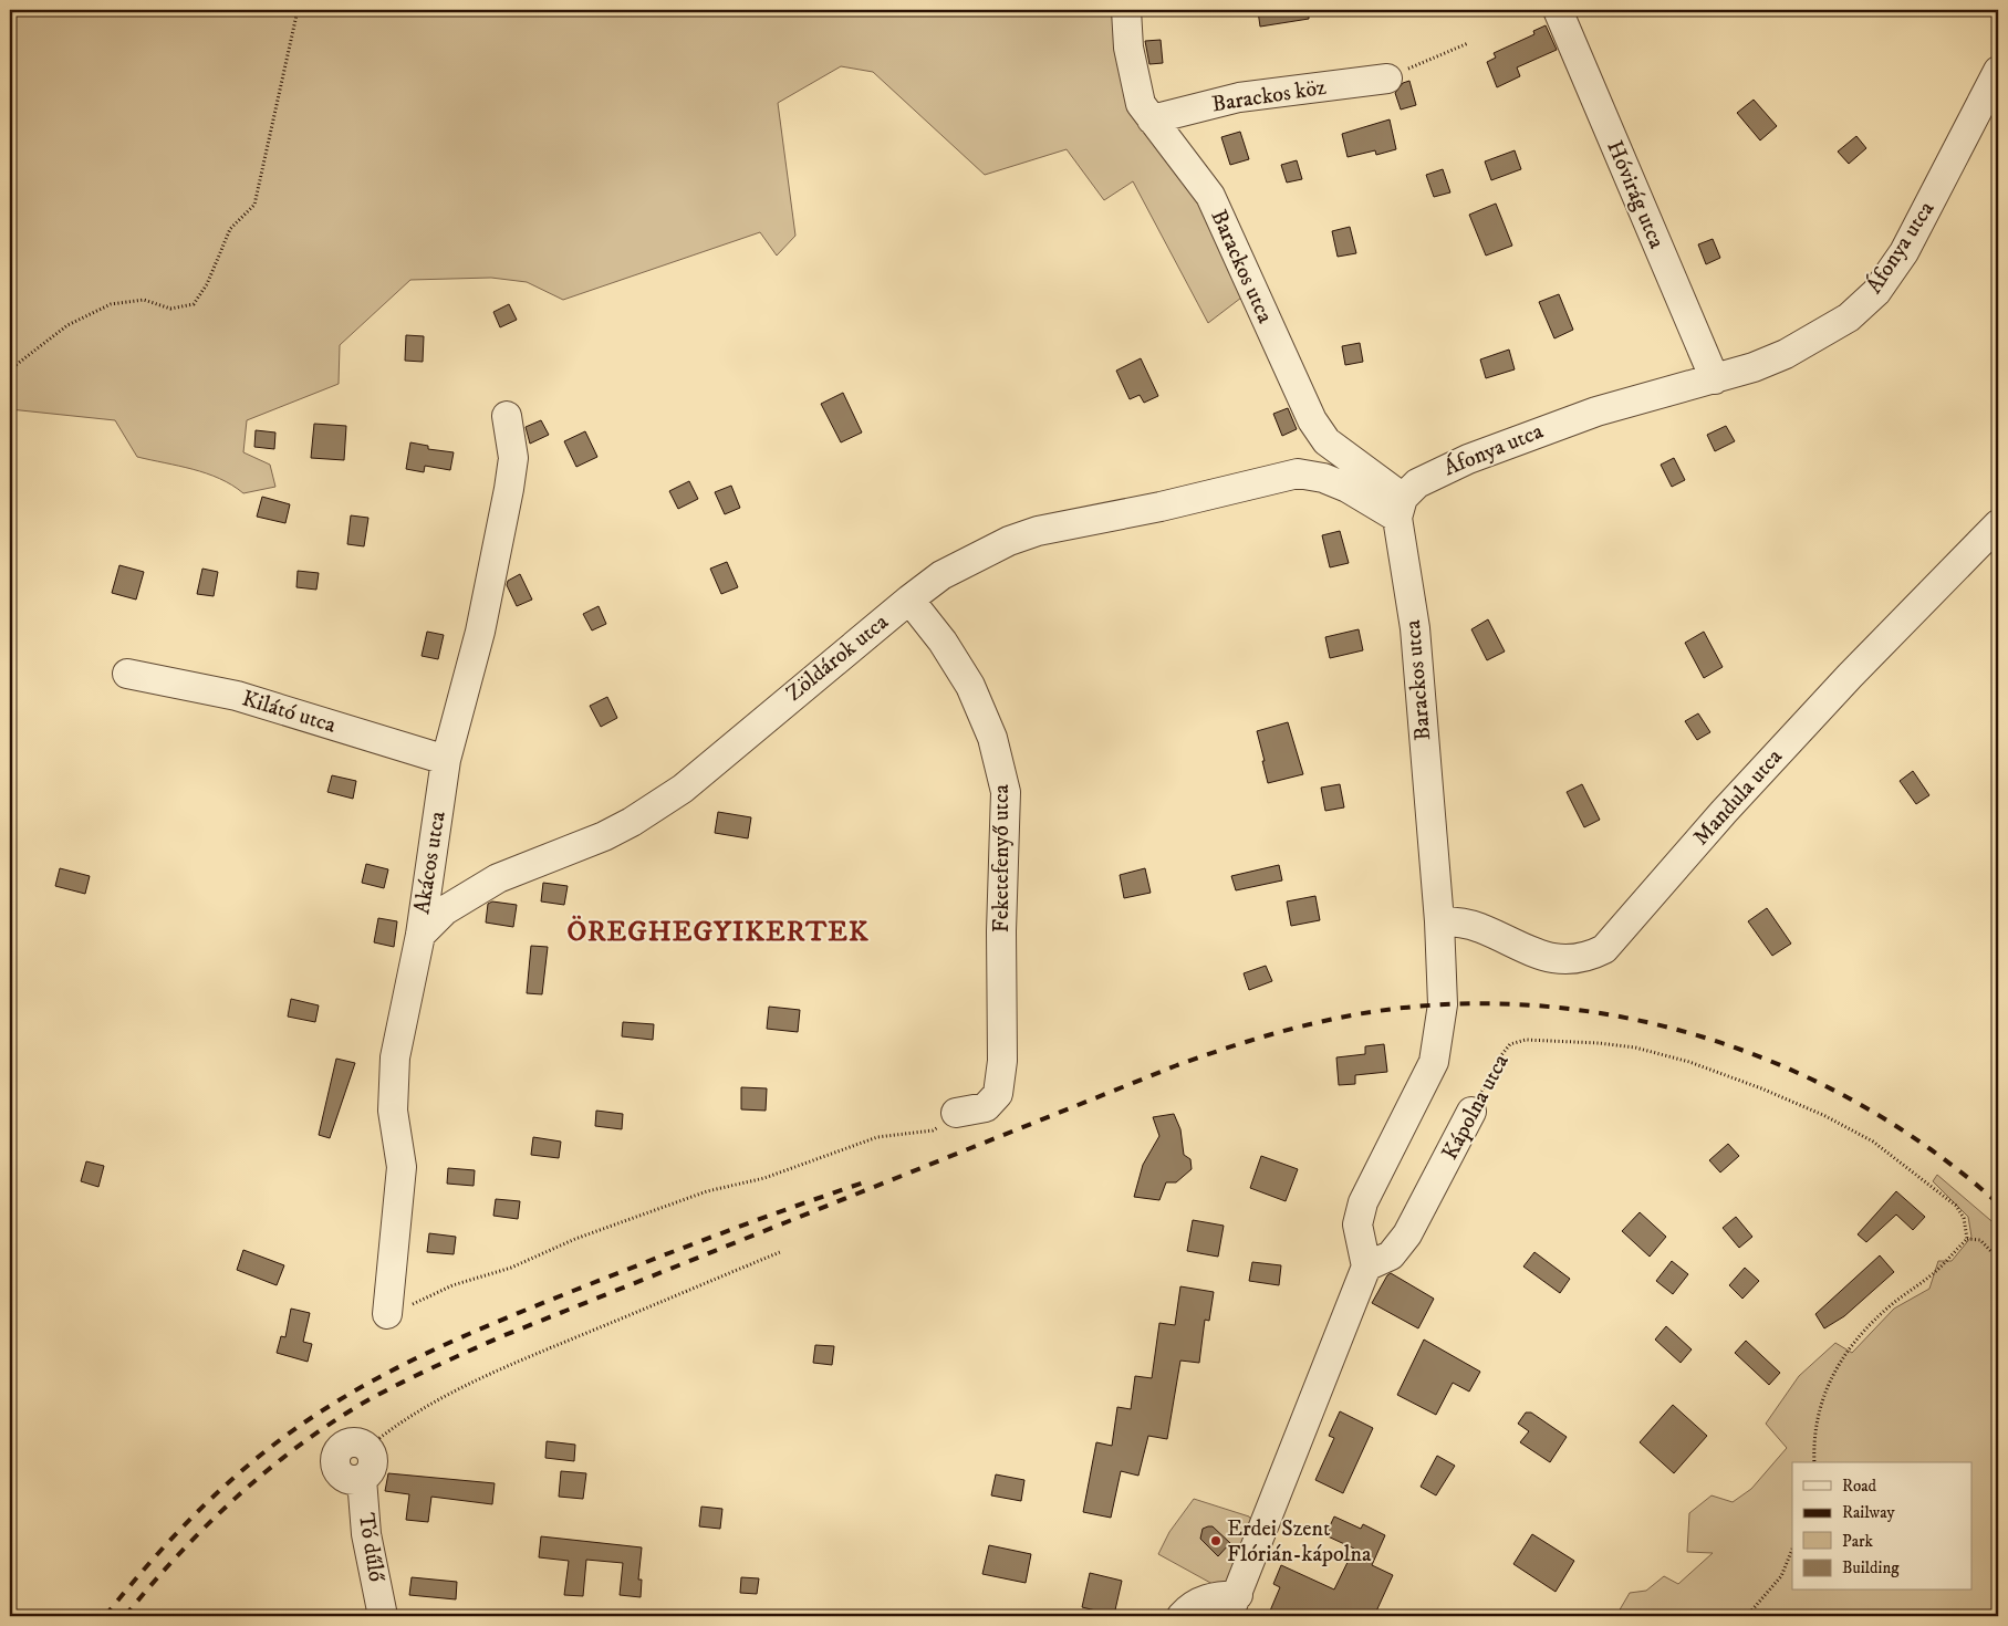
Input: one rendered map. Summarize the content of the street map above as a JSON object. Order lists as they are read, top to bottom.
{
  "streets": {
    "street": [
      "Barackos köz",
      "Hóvirág utca",
      "Áfonya utca",
      "Barackos utca",
      "Zöldárok utca",
      "Kilátó utca",
      "Mandula utca",
      "Feketefenyő utca",
      "Akácos utca",
      "Kápolna utca",
      "Tó dűlő"
    ]
  },
  "crossings": [
    ["Barackos köz", "Barackos utca"],
    ["Hóvirág utca", "Áfonya utca"],
    ["Áfonya utca", "Barackos utca"],
    ["Áfonya utca", "Zöldárok utca"],
    ["Barackos utca", "Zöldárok utca"],
    ["Barackos utca", "Mandula utca"],
    ["Zöldárok utca", "Feketefenyő utca"],
    ["Zöldárok utca", "Akácos utca"],
    ["Kilátó utca", "Akácos utca"]
  ],
  "districts": ["ÖREGHEGYIKERTEK"],
  "places": ["Erdei Szent Flórián-kápolna"],
  "legend": [
    "Road",
    "Railway",
    "Park",
    "Building"
  ]
}
